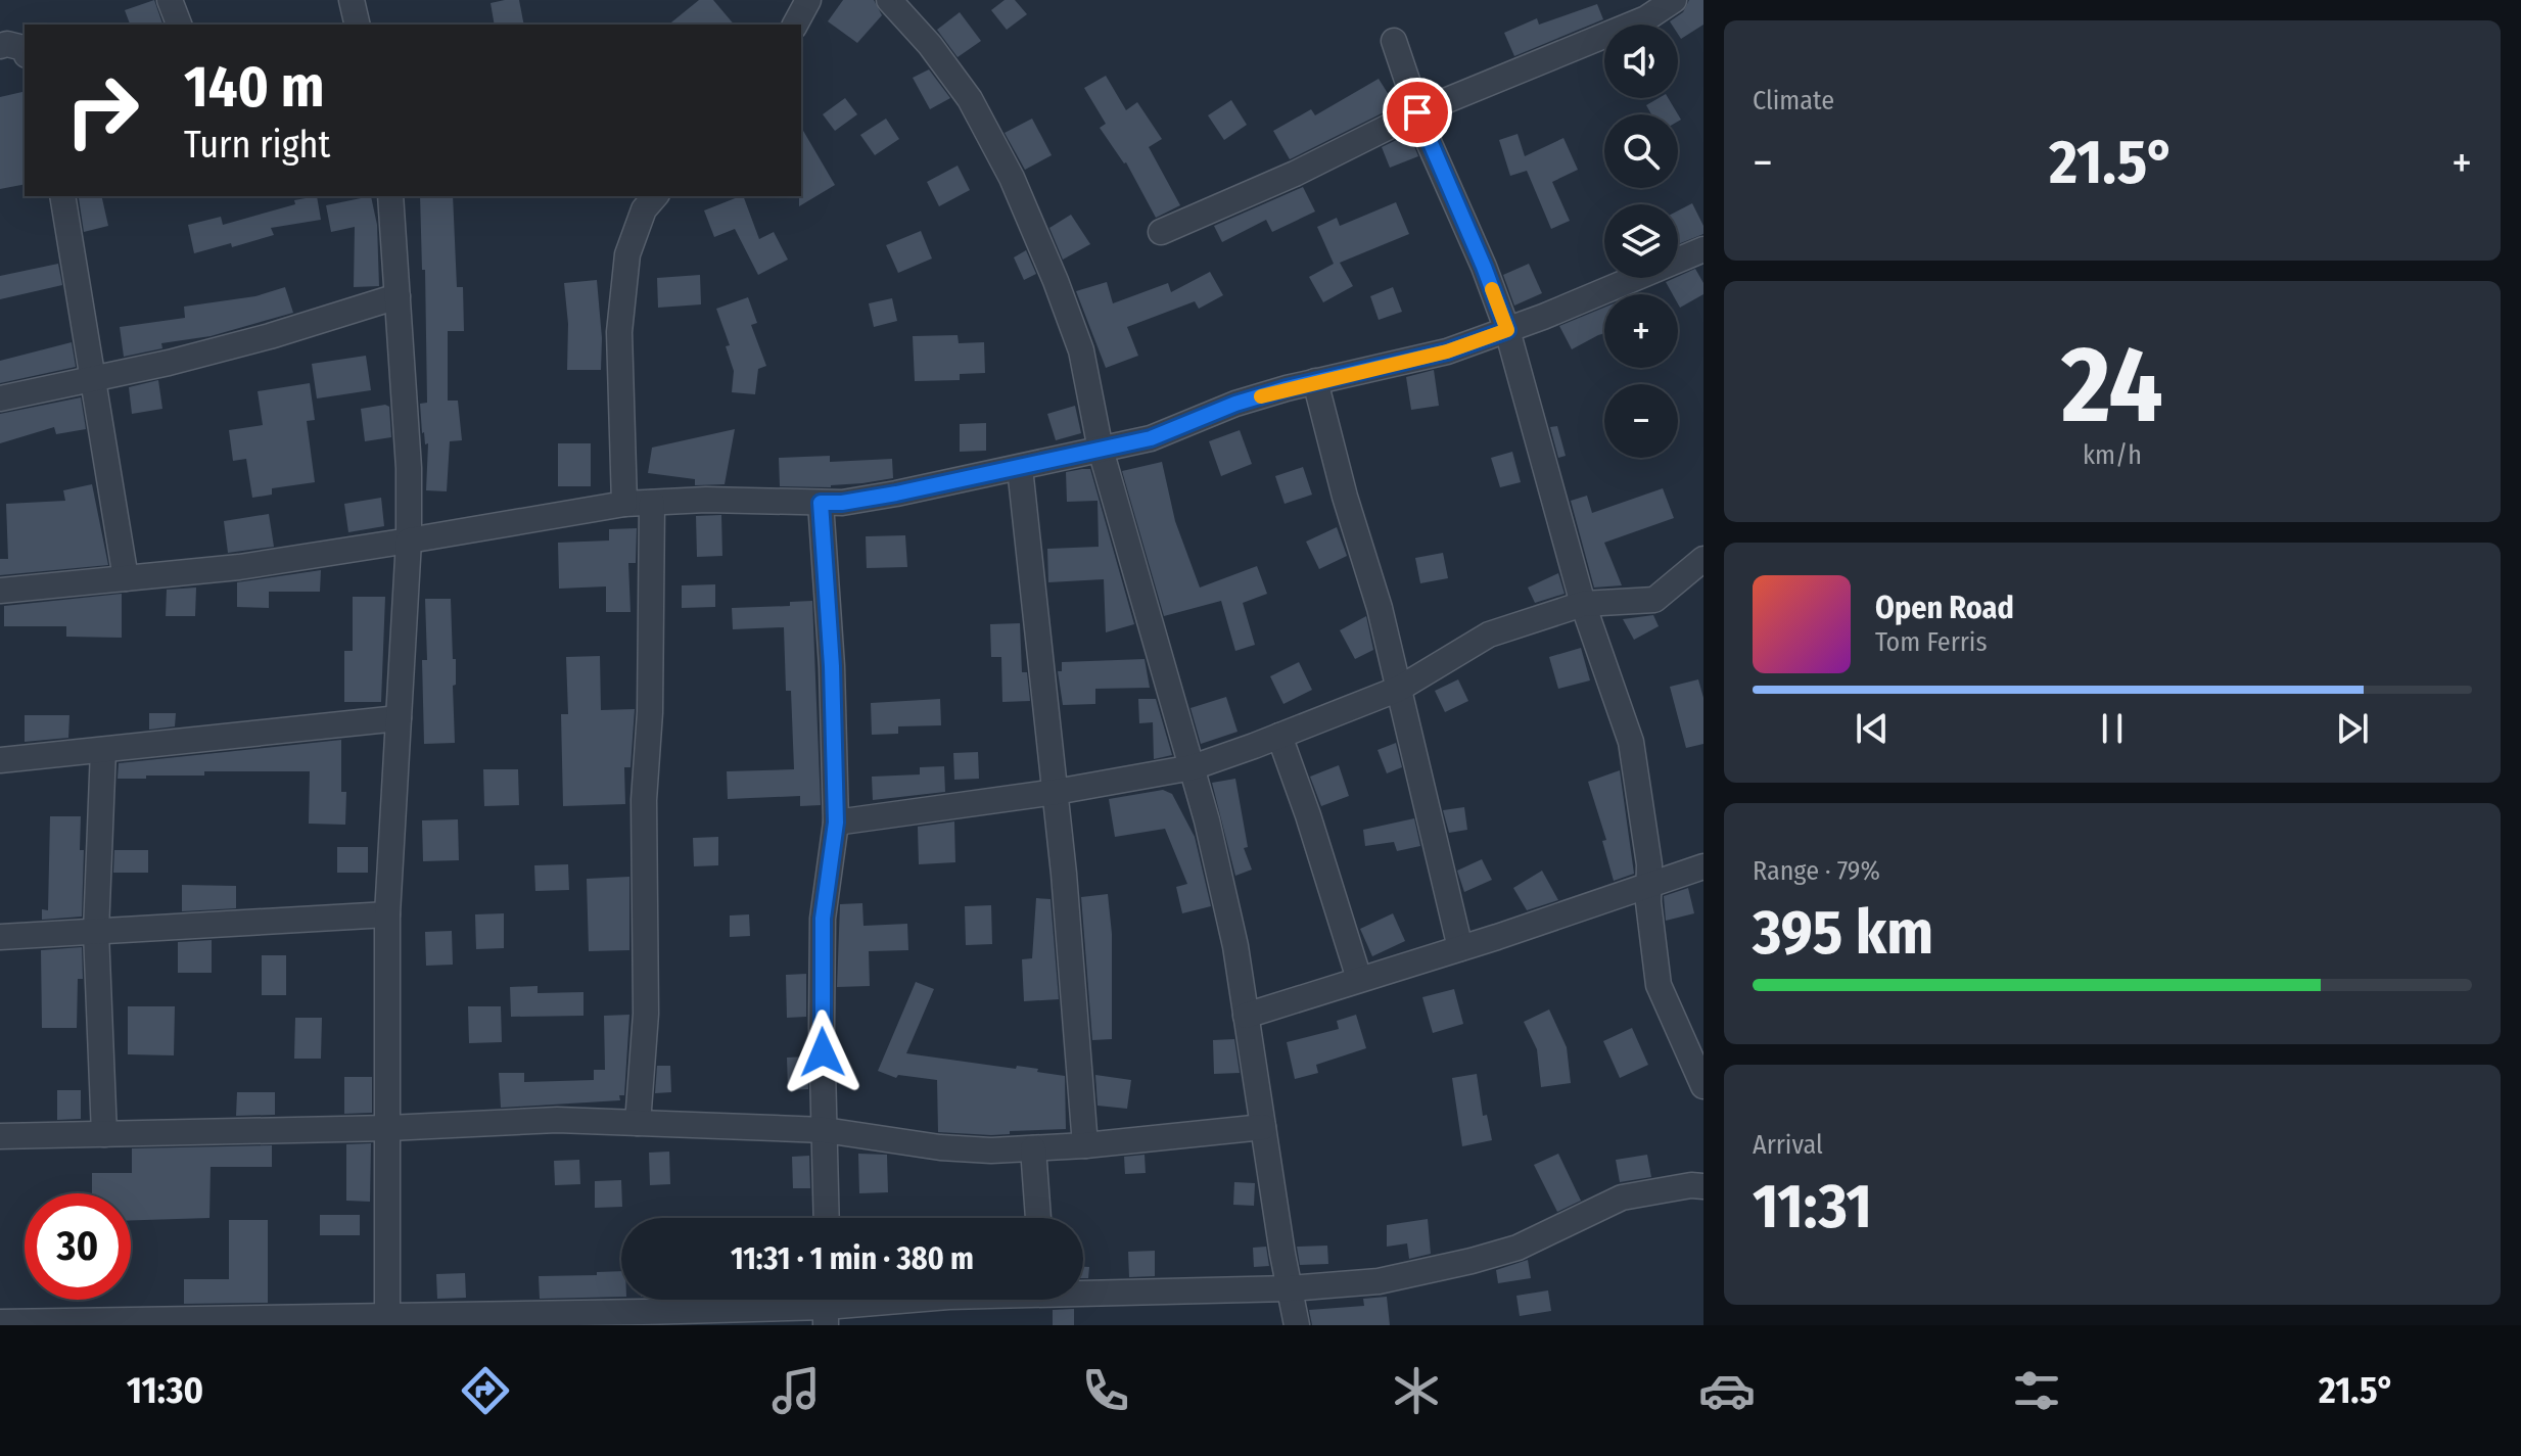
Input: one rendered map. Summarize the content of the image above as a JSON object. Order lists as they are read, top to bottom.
{
  "page": {
    "tile": [
      "Climate",
      ["24", "km/h"],
      ["Range · 79%", "395 km"],
      ["Arrival", "11:31"]
    ],
    "map_buttons": ["+", "−"],
    "turn": ["140 m", "Turn right"],
    "heat": ["−", "21.5°", "+"],
    "song": ["Open Road", "Tom Ferris"],
    "limit": "30",
    "trip": "11:31 · 1 min · 380 m",
    "tabs": ["11:30", "21.5°"]
  }
}
